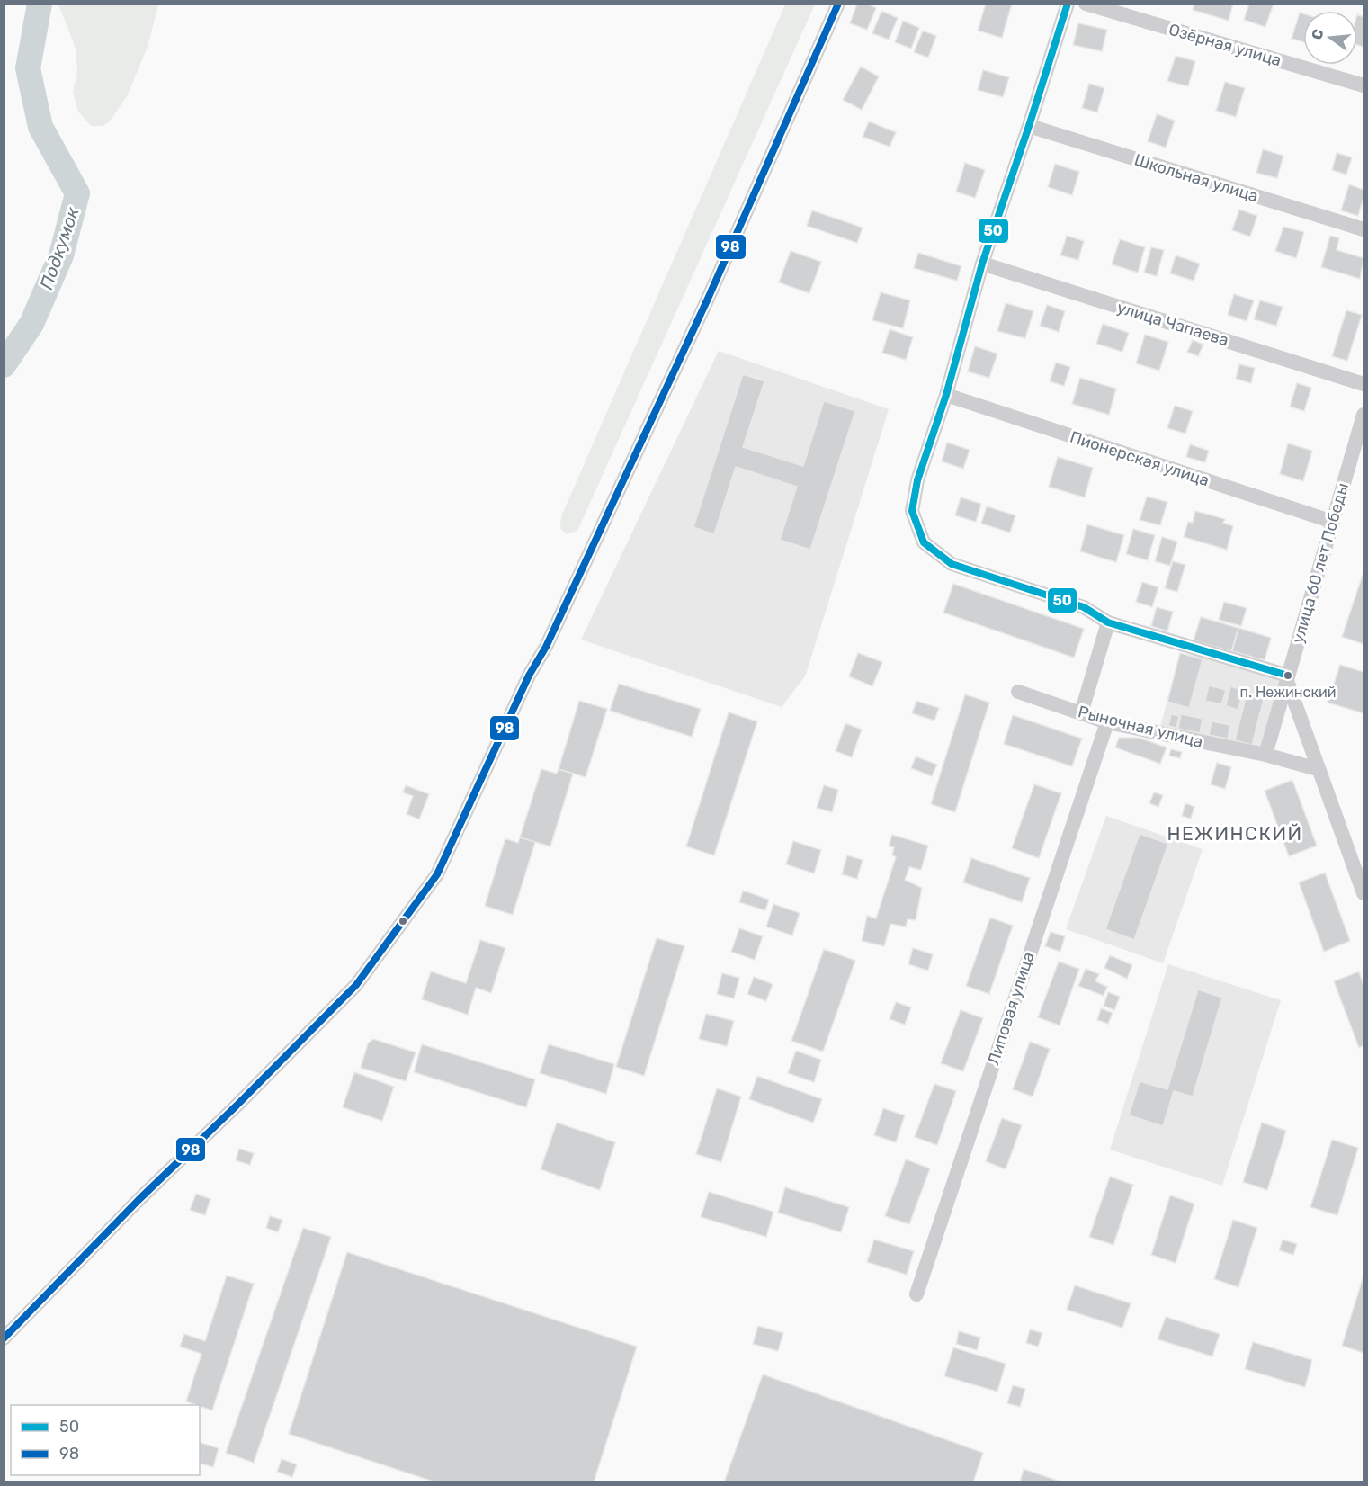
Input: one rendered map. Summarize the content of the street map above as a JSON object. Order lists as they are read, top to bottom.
{
  "streets": {
    "street": [
      "Озёрная улица",
      "Школьная улица",
      "улица Чапаева",
      "Пионерская улица",
      "улица 60 лет Победы",
      "Рыночная улица",
      "Липовая улица"
    ]
  },
  "crossings": [
    ["Пионерская улица", "улица 60 лет Победы"],
    ["улица 60 лет Победы", "Рыночная улица"],
    ["Рыночная улица", "Липовая улица"]
  ],
  "districts": ["НЕЖИНСКИЙ"],
  "water": ["Подкумок"],
  "places": ["п. Нежинский"],
  "lines": ["transit line 50", "transit line 98"],
  "legend": ["50", "98"],
  "north": "left"
}
